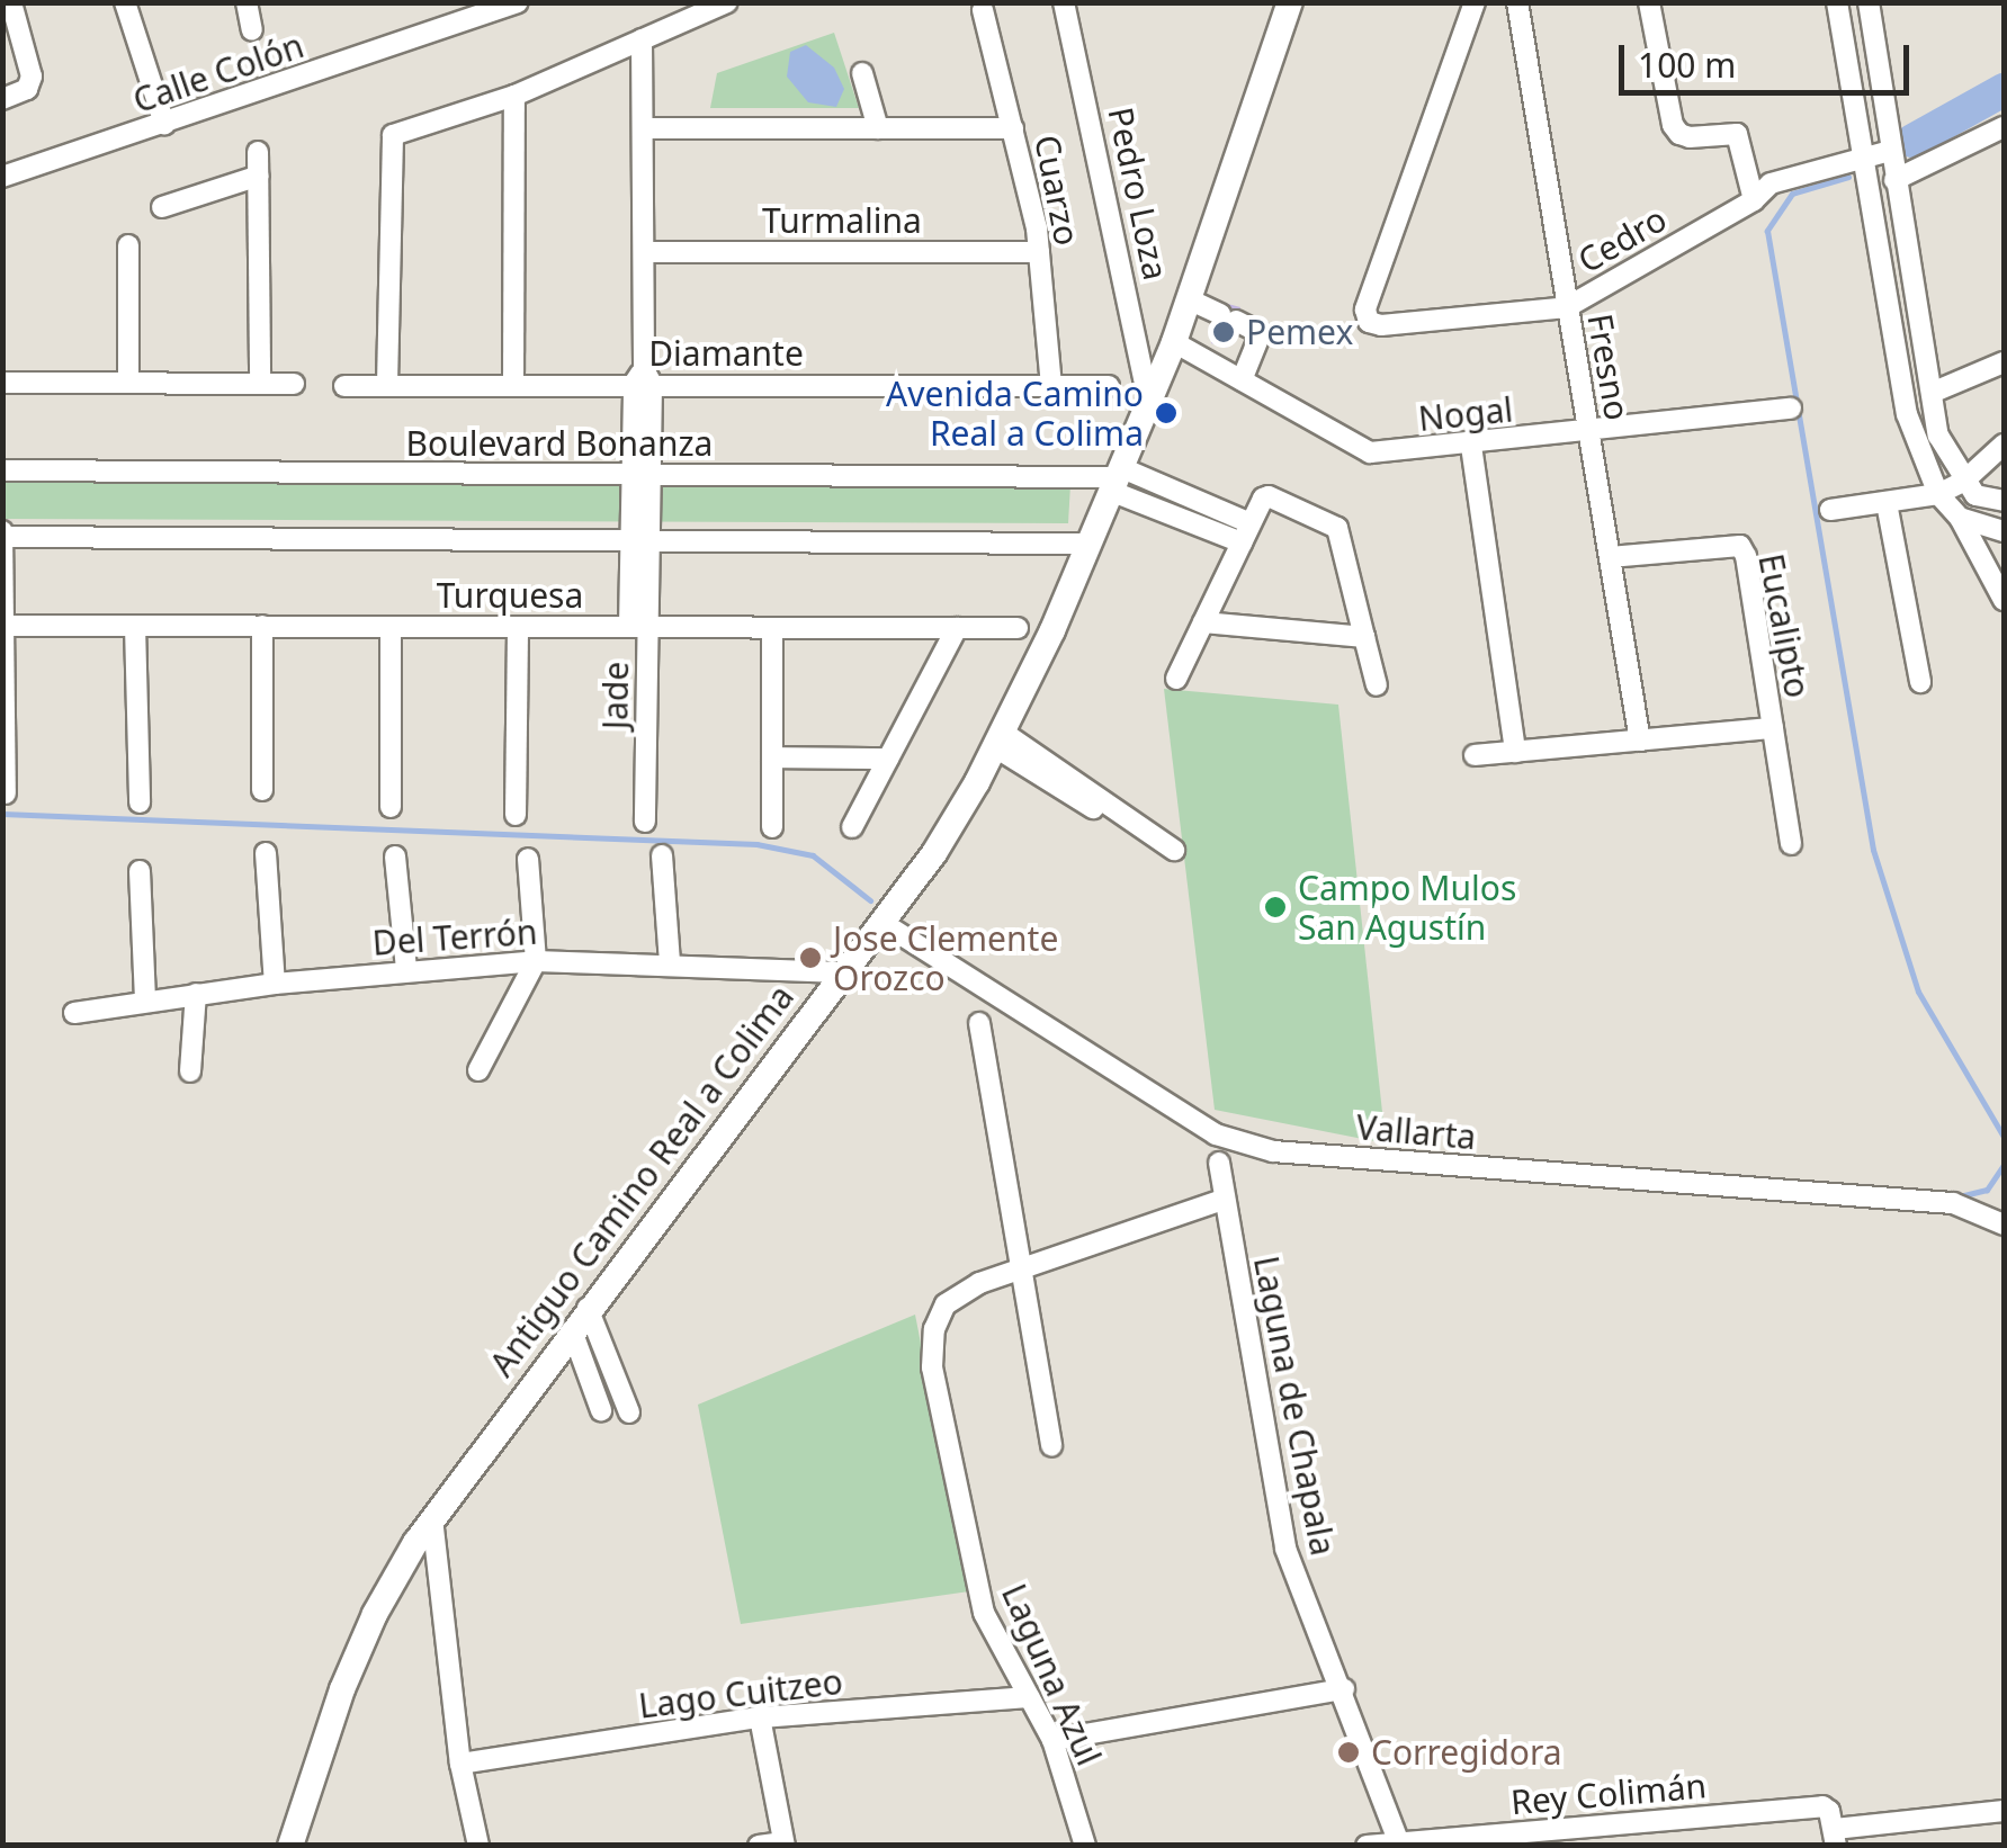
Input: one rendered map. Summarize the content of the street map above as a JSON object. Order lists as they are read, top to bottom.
{
  "streets": {
    "main road": ["Antiguo Camino Real a Colima"],
    "street": [
      "Calle Colón",
      "Cuarzo",
      "Pedro Loza",
      "Turmalina",
      "Cedro",
      "Diamante",
      "Fresno",
      "Nogal",
      "Boulevard Bonanza",
      "Turquesa",
      "Eucalipto",
      "Jade",
      "Del Terrón",
      "Vallarta",
      "Laguna de Chapala",
      "Laguna Azul",
      "Lago Cuitzeo",
      "Rey Colimán"
    ]
  },
  "crossings": [
    ["Cuarzo", "Turmalina"],
    ["Cuarzo", "Diamante"],
    ["Pedro Loza", "Antiguo Camino Real a Colima"],
    ["Turmalina", "Jade"],
    ["Cedro", "Fresno"],
    ["Diamante", "Jade"],
    ["Fresno", "Nogal"],
    ["Fresno", "Eucalipto"],
    ["Nogal", "Antiguo Camino Real a Colima"],
    ["Boulevard Bonanza", "Jade"],
    ["Boulevard Bonanza", "Antiguo Camino Real a Colima"],
    ["Turquesa", "Jade"],
    ["Del Terrón", "Antiguo Camino Real a Colima"],
    ["Vallarta", "Antiguo Camino Real a Colima"],
    ["Laguna de Chapala", "Rey Colimán"],
    ["Laguna Azul", "Lago Cuitzeo"]
  ],
  "places": [
    "Pemex",
    "Avenida Camino Real a Colima",
    "Campo Mulos San Agustín",
    "Jose Clemente Orozco",
    "Corregidora"
  ],
  "scale_bar": "100 m"
}
